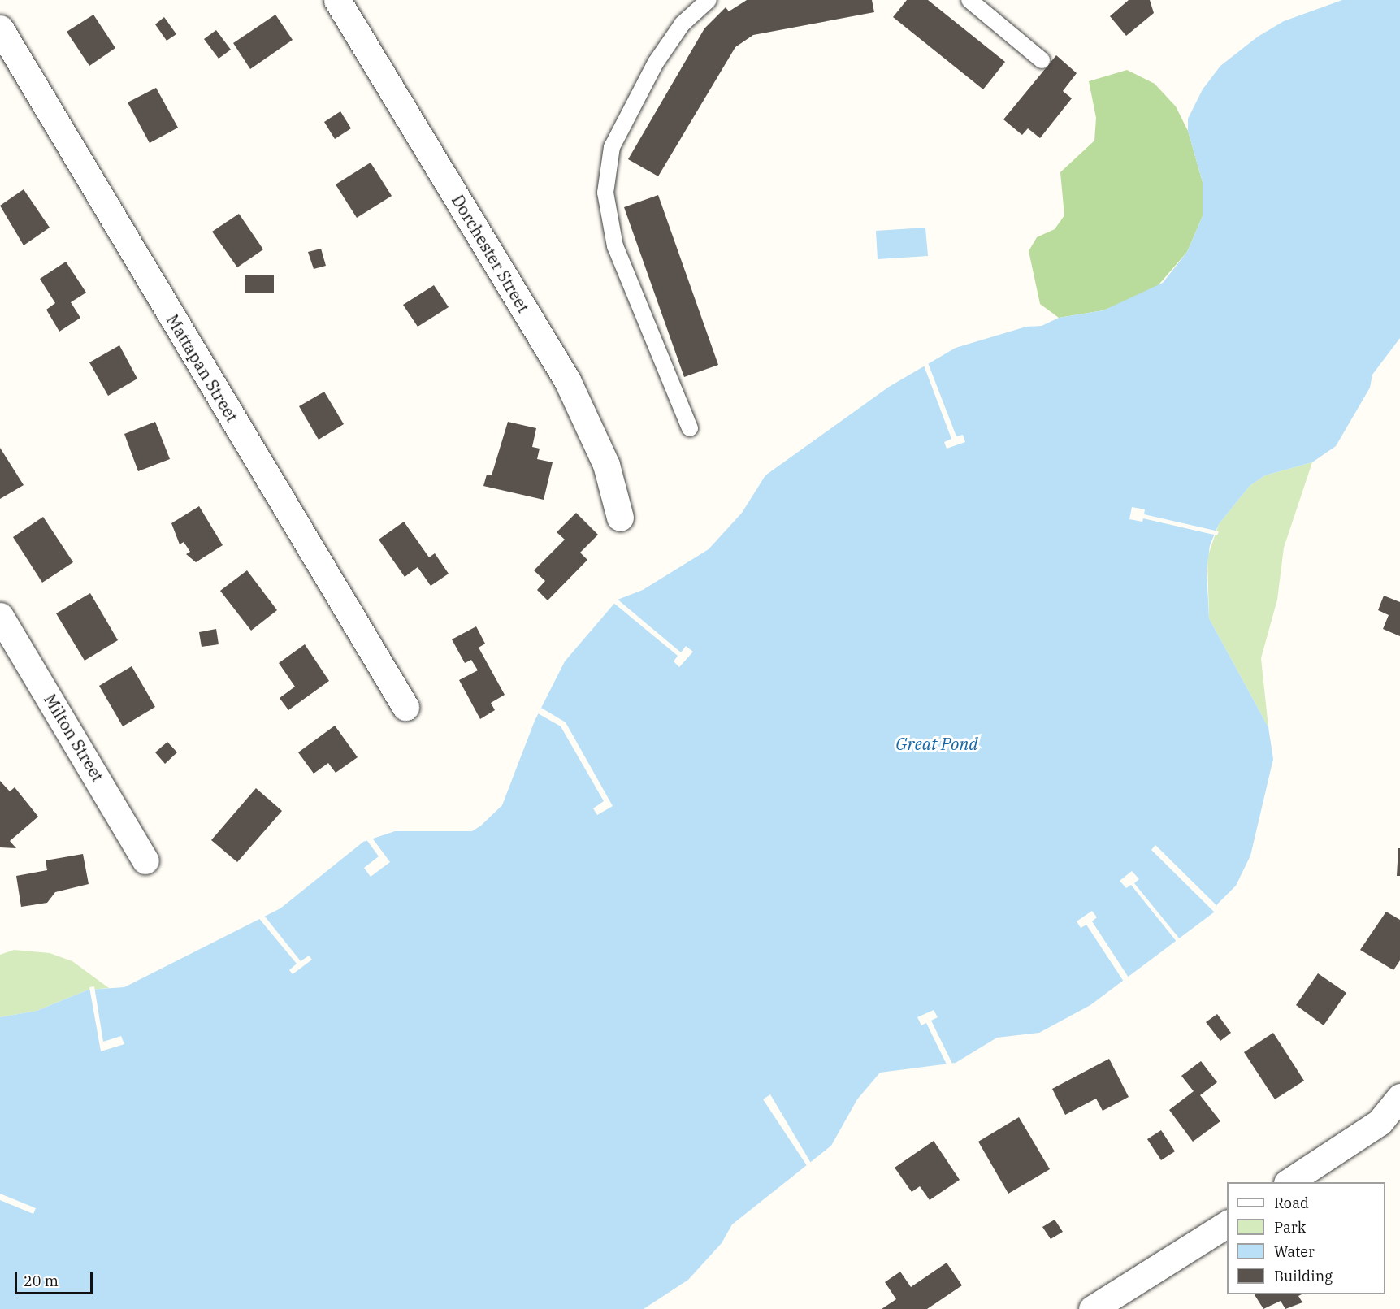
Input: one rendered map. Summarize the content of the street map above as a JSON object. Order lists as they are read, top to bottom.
{
  "streets": {
    "street": ["Dorchester Street", "Mattapan Street", "Milton Street"]
  },
  "water": ["Great Pond"],
  "legend": [
    "Road",
    "Park",
    "Water",
    "Building"
  ],
  "scale_bar": "20 m"
}
